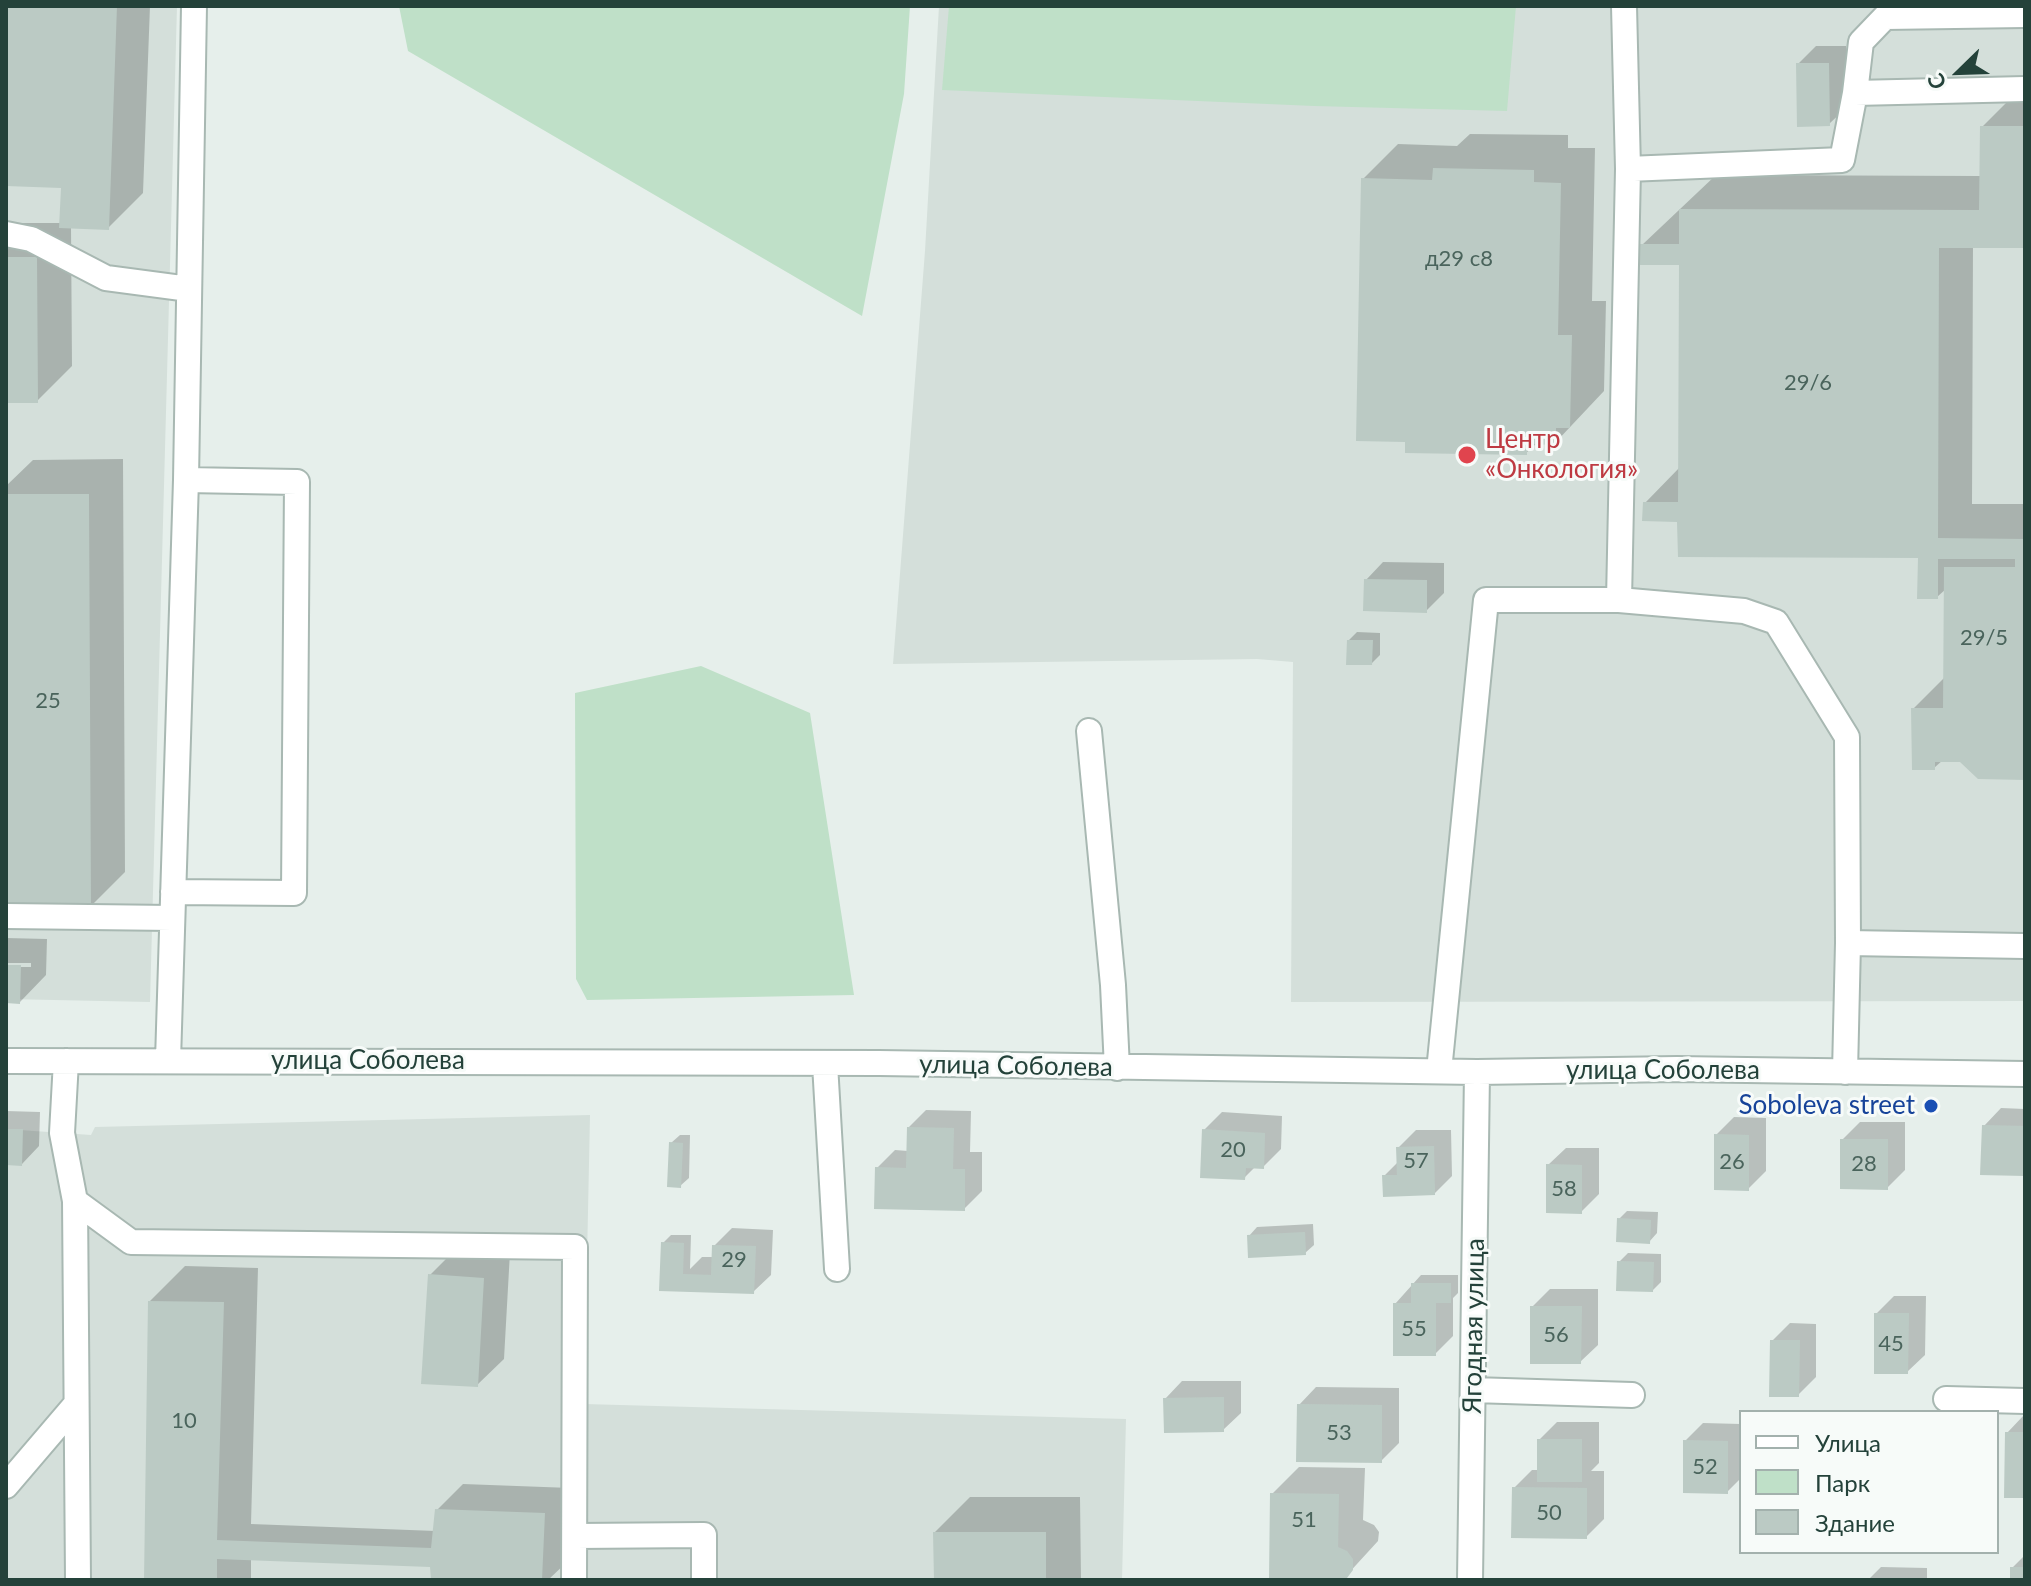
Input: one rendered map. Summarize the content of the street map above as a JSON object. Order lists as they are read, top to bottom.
{
  "streets": {
    "street": ["улица Соболева", "Ягодная улица"]
  },
  "crossings": [
    ["улица Соболева", "Ягодная улица"]
  ],
  "places": ["Центр «Онкология»", "Soboleva street"],
  "house_numbers": [
    "д29 с8",
    "29/6",
    "29/5",
    "25",
    "20",
    "57",
    "26",
    "28",
    "58",
    "29",
    "55",
    "56",
    "45",
    "10",
    "53",
    "52",
    "50",
    "51"
  ],
  "legend": ["Улица", "Парк", "Здание"],
  "north": "bottom left"
}
